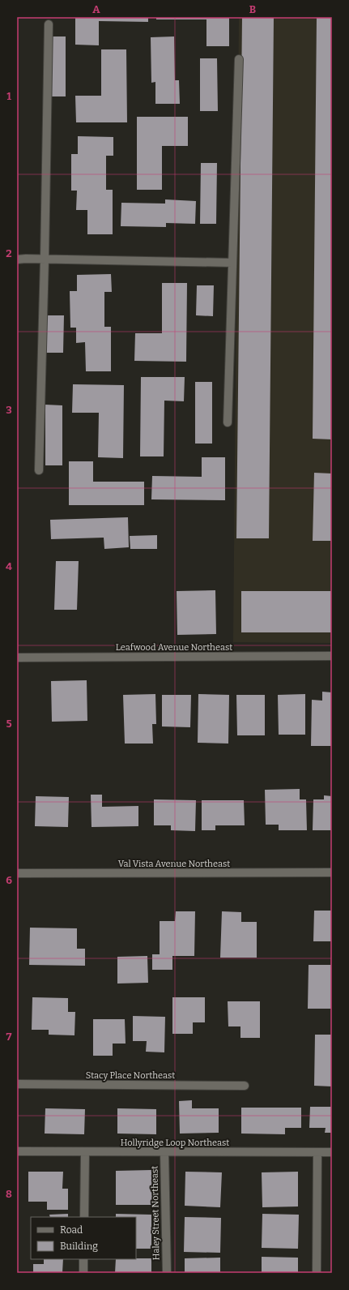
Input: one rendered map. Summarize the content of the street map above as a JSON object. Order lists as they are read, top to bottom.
{
  "streets": {
    "street": [
      "Leafwood Avenue Northeast",
      "Val Vista Avenue Northeast",
      "Stacy Place Northeast",
      "Hollyridge Loop Northeast",
      "Haley Street Northeast"
    ]
  },
  "crossings": [
    ["Hollyridge Loop Northeast", "Haley Street Northeast"]
  ],
  "legend": ["Road", "Building"],
  "grid": {
    "columns": ["A", "B"],
    "rows": [
      "1",
      "2",
      "3",
      "4",
      "5",
      "6",
      "7",
      "8"
    ]
  }
}
